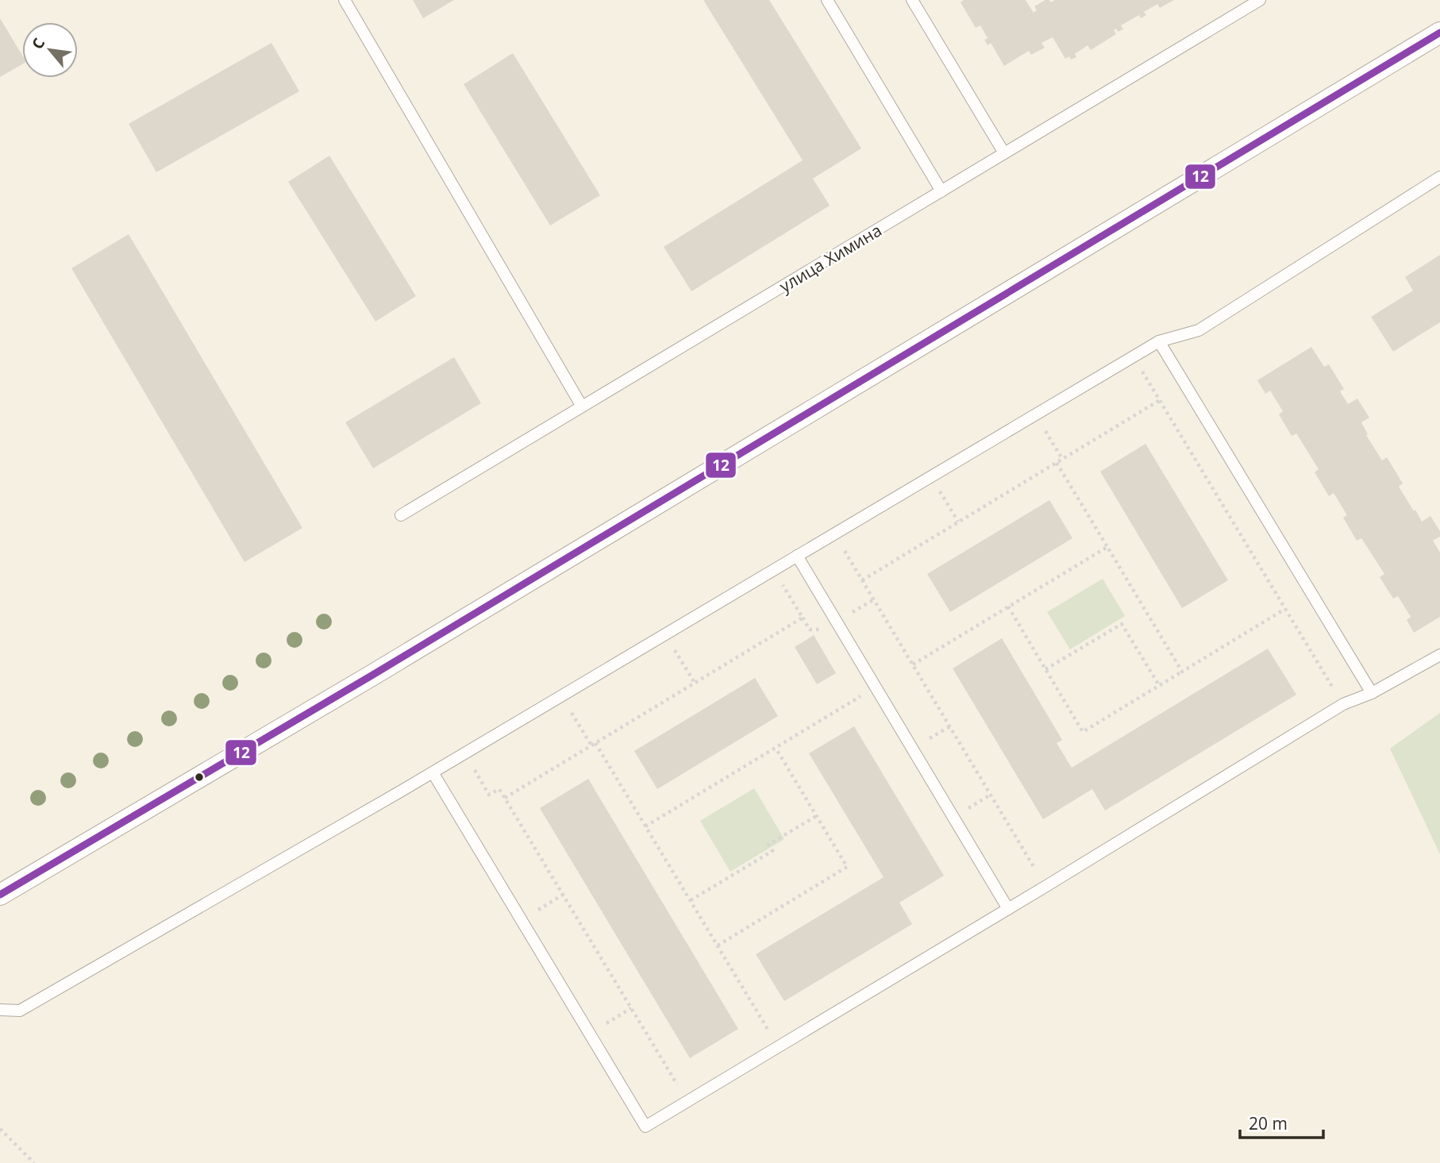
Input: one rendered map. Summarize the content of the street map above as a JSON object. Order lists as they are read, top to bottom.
{
  "streets": {
    "lane": ["улица Химина"]
  },
  "lines": ["transit line 12"],
  "scale_bar": "20 m",
  "north": "top left"
}
